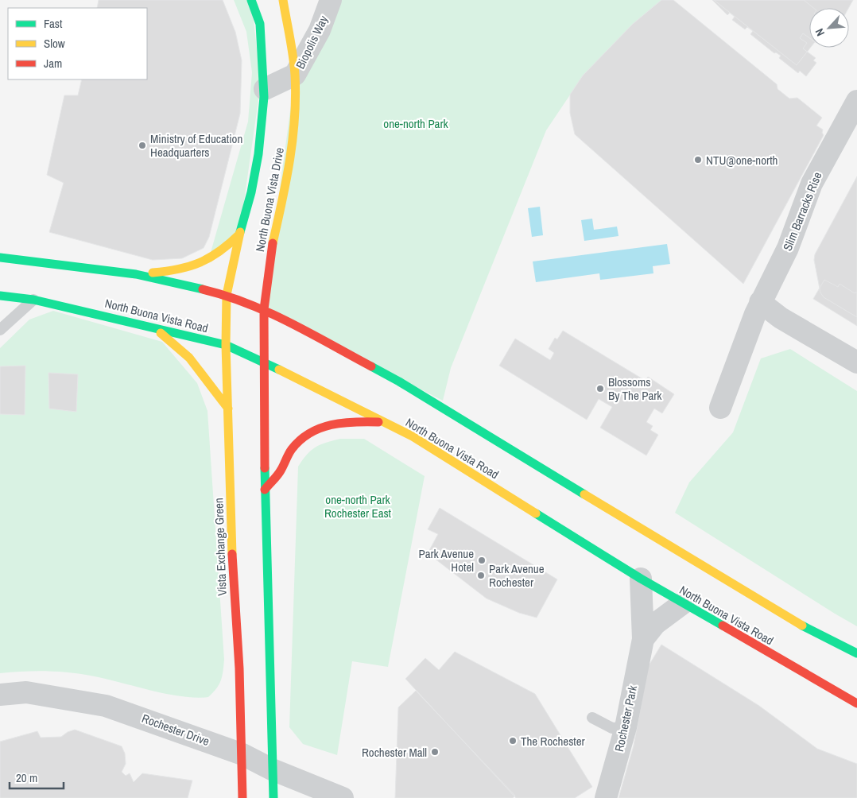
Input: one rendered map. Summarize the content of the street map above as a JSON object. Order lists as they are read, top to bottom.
{
  "streets": {
    "main road": ["North Buona Vista Drive", "North Buona Vista Road", "Vista Exchange Green"],
    "street": [
      "Biopolis Way",
      "Slim Barracks Rise",
      "Rochester Park",
      "Rochester Drive"
    ]
  },
  "crossings": [
    ["Biopolis Way", "North Buona Vista Drive"],
    ["North Buona Vista Drive", "Vista Exchange Green"],
    ["North Buona Vista Road", "Vista Exchange Green"],
    ["North Buona Vista Road", "Rochester Park"],
    ["Vista Exchange Green", "Rochester Drive"]
  ],
  "parks": ["one-north Park", "one-north Park Rochester East"],
  "places": [
    "Ministry of Education Headquarters",
    "NTU@one-north",
    "Blossoms By The Park",
    "Park Avenue Hotel",
    "Park Avenue Rochester",
    "The Rochester",
    "Rochester Mall"
  ],
  "legend": ["Fast", "Slow", "Jam"],
  "scale_bar": "20 m",
  "north": "bottom left"
}
